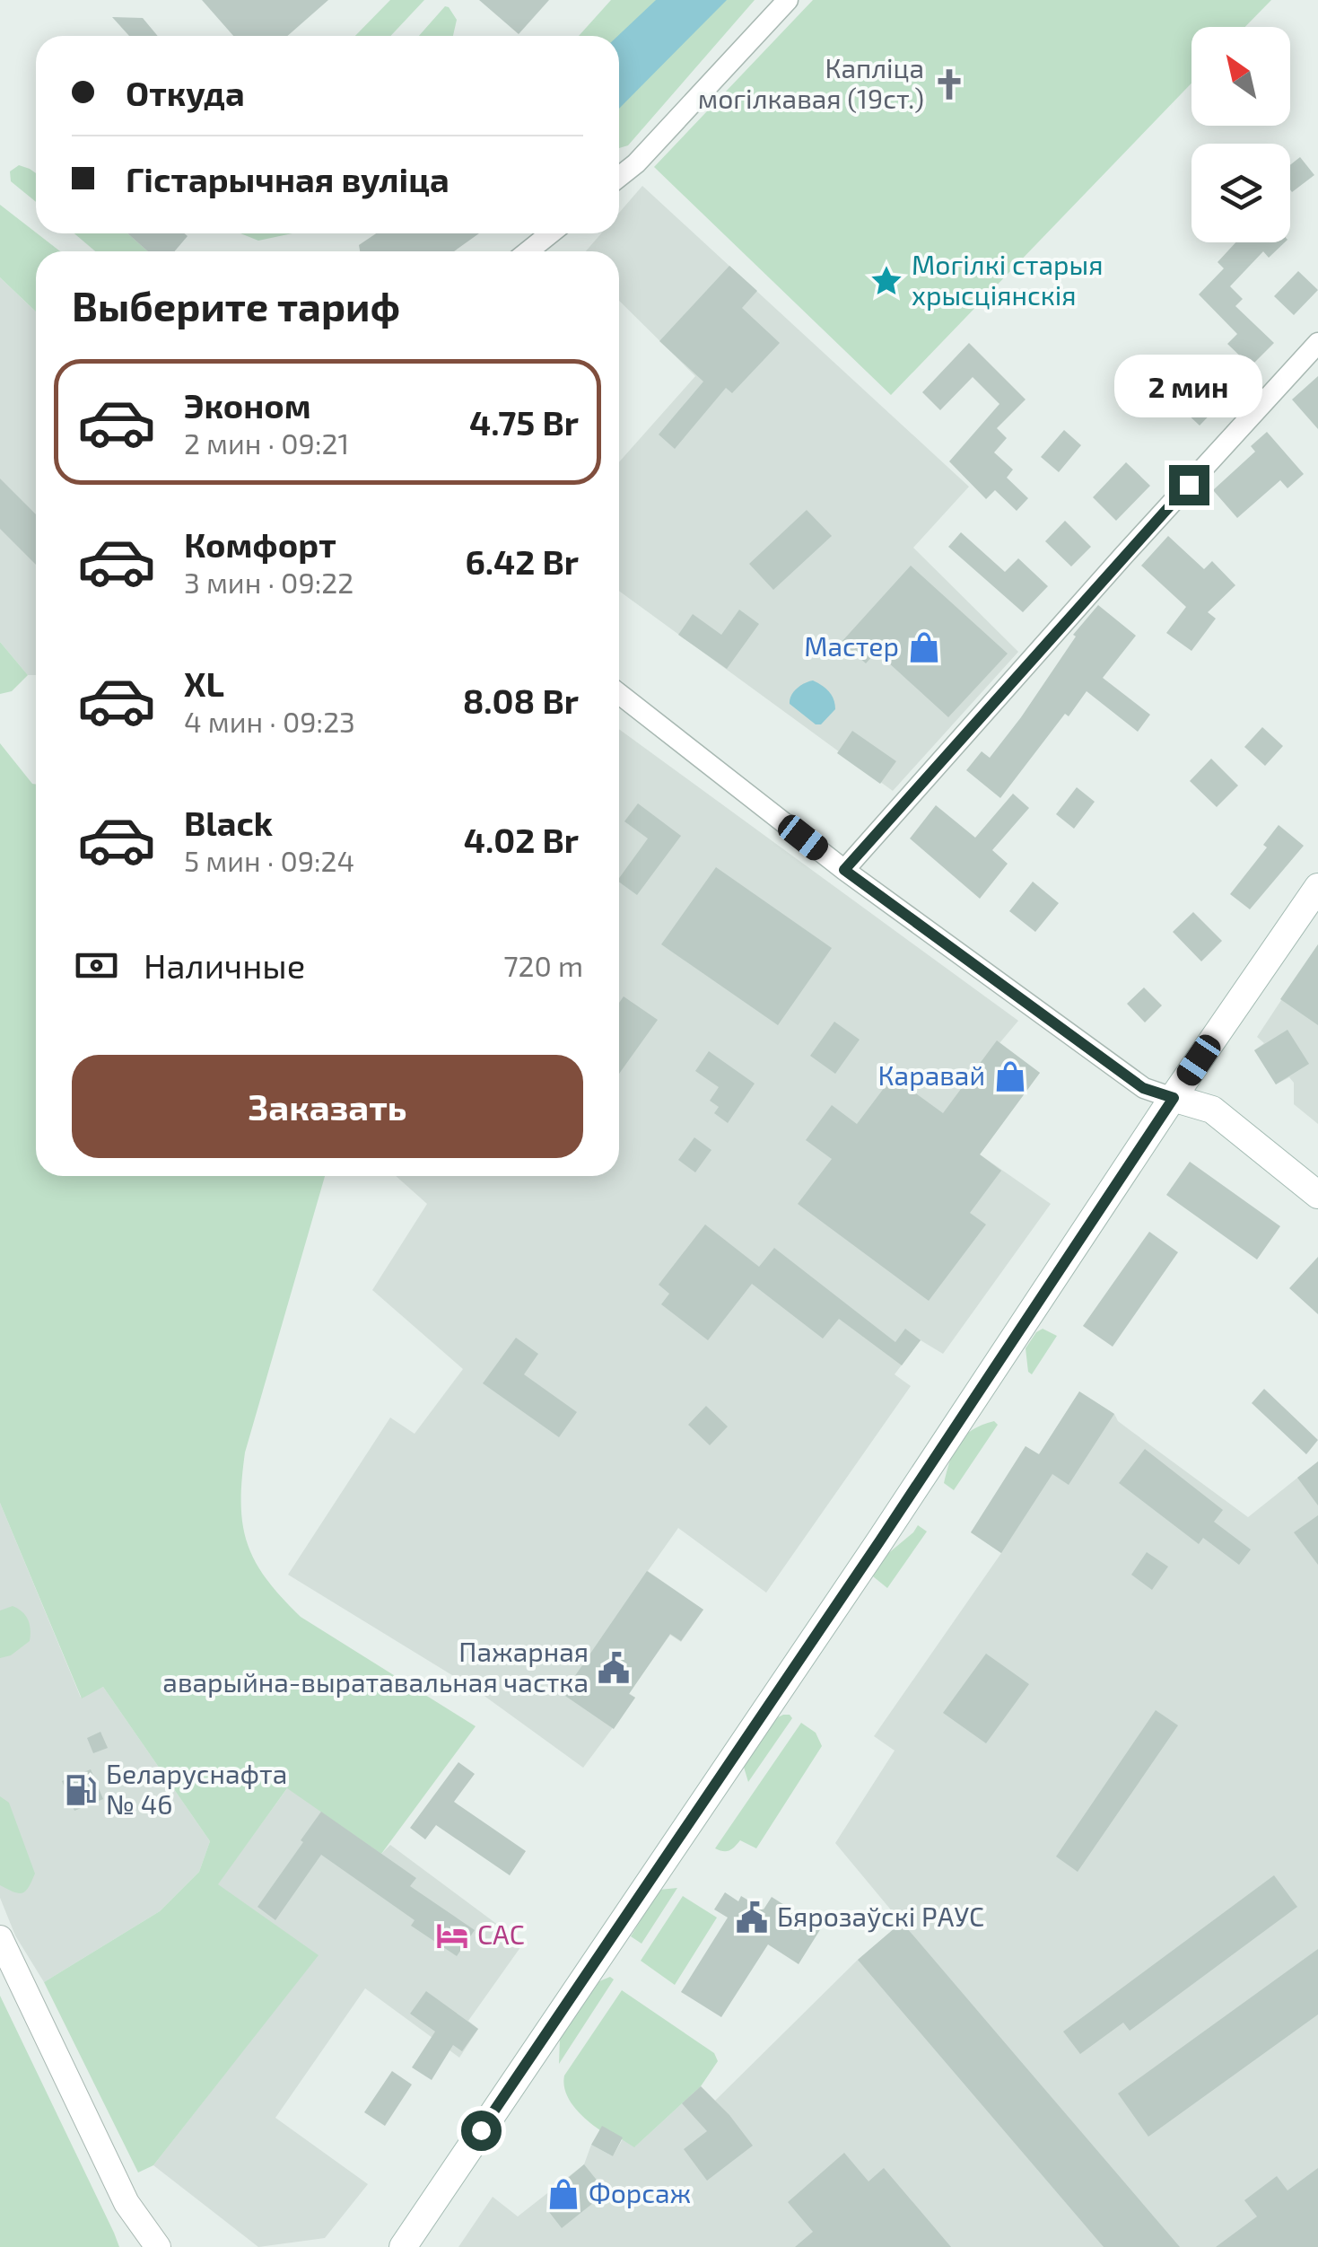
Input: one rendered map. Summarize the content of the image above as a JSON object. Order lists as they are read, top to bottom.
{
  "places": {
    "church": ["Капліца могілкавая (19ст.)"],
    "place": ["Могілкі старыя хрысціянскія"],
    "shop": ["Мастер", "Каравай", "Форсаж"],
    "public building": ["Пажарная аварыйна-выратавальная частка", "Бярозаўскі РАУС"],
    "fuel station": ["Беларуснафта № 46"],
    "hotel": ["САС"]
  },
  "north": "top left",
  "page": {
    "banner": ["Откуда", "Гістарычная вуліца"],
    "heading": "Выберите тариф",
    "bubble": "2 мин",
    "list": [
      {
        "name": "Эконом",
        "note": "2 мин · 09:21",
        "value": "4.75 Br"
      },
      {
        "name": "Комфорт",
        "note": "3 мин · 09:22",
        "value": "6.42 Br"
      },
      {
        "name": "XL",
        "note": "4 мин · 09:23",
        "value": "8.08 Br"
      },
      {
        "name": "Black",
        "note": "5 мин · 09:24",
        "value": "4.02 Br"
      }
    ],
    "pay": ["Наличные", "720 m"],
    "buttons": "Заказать"
  }
}
